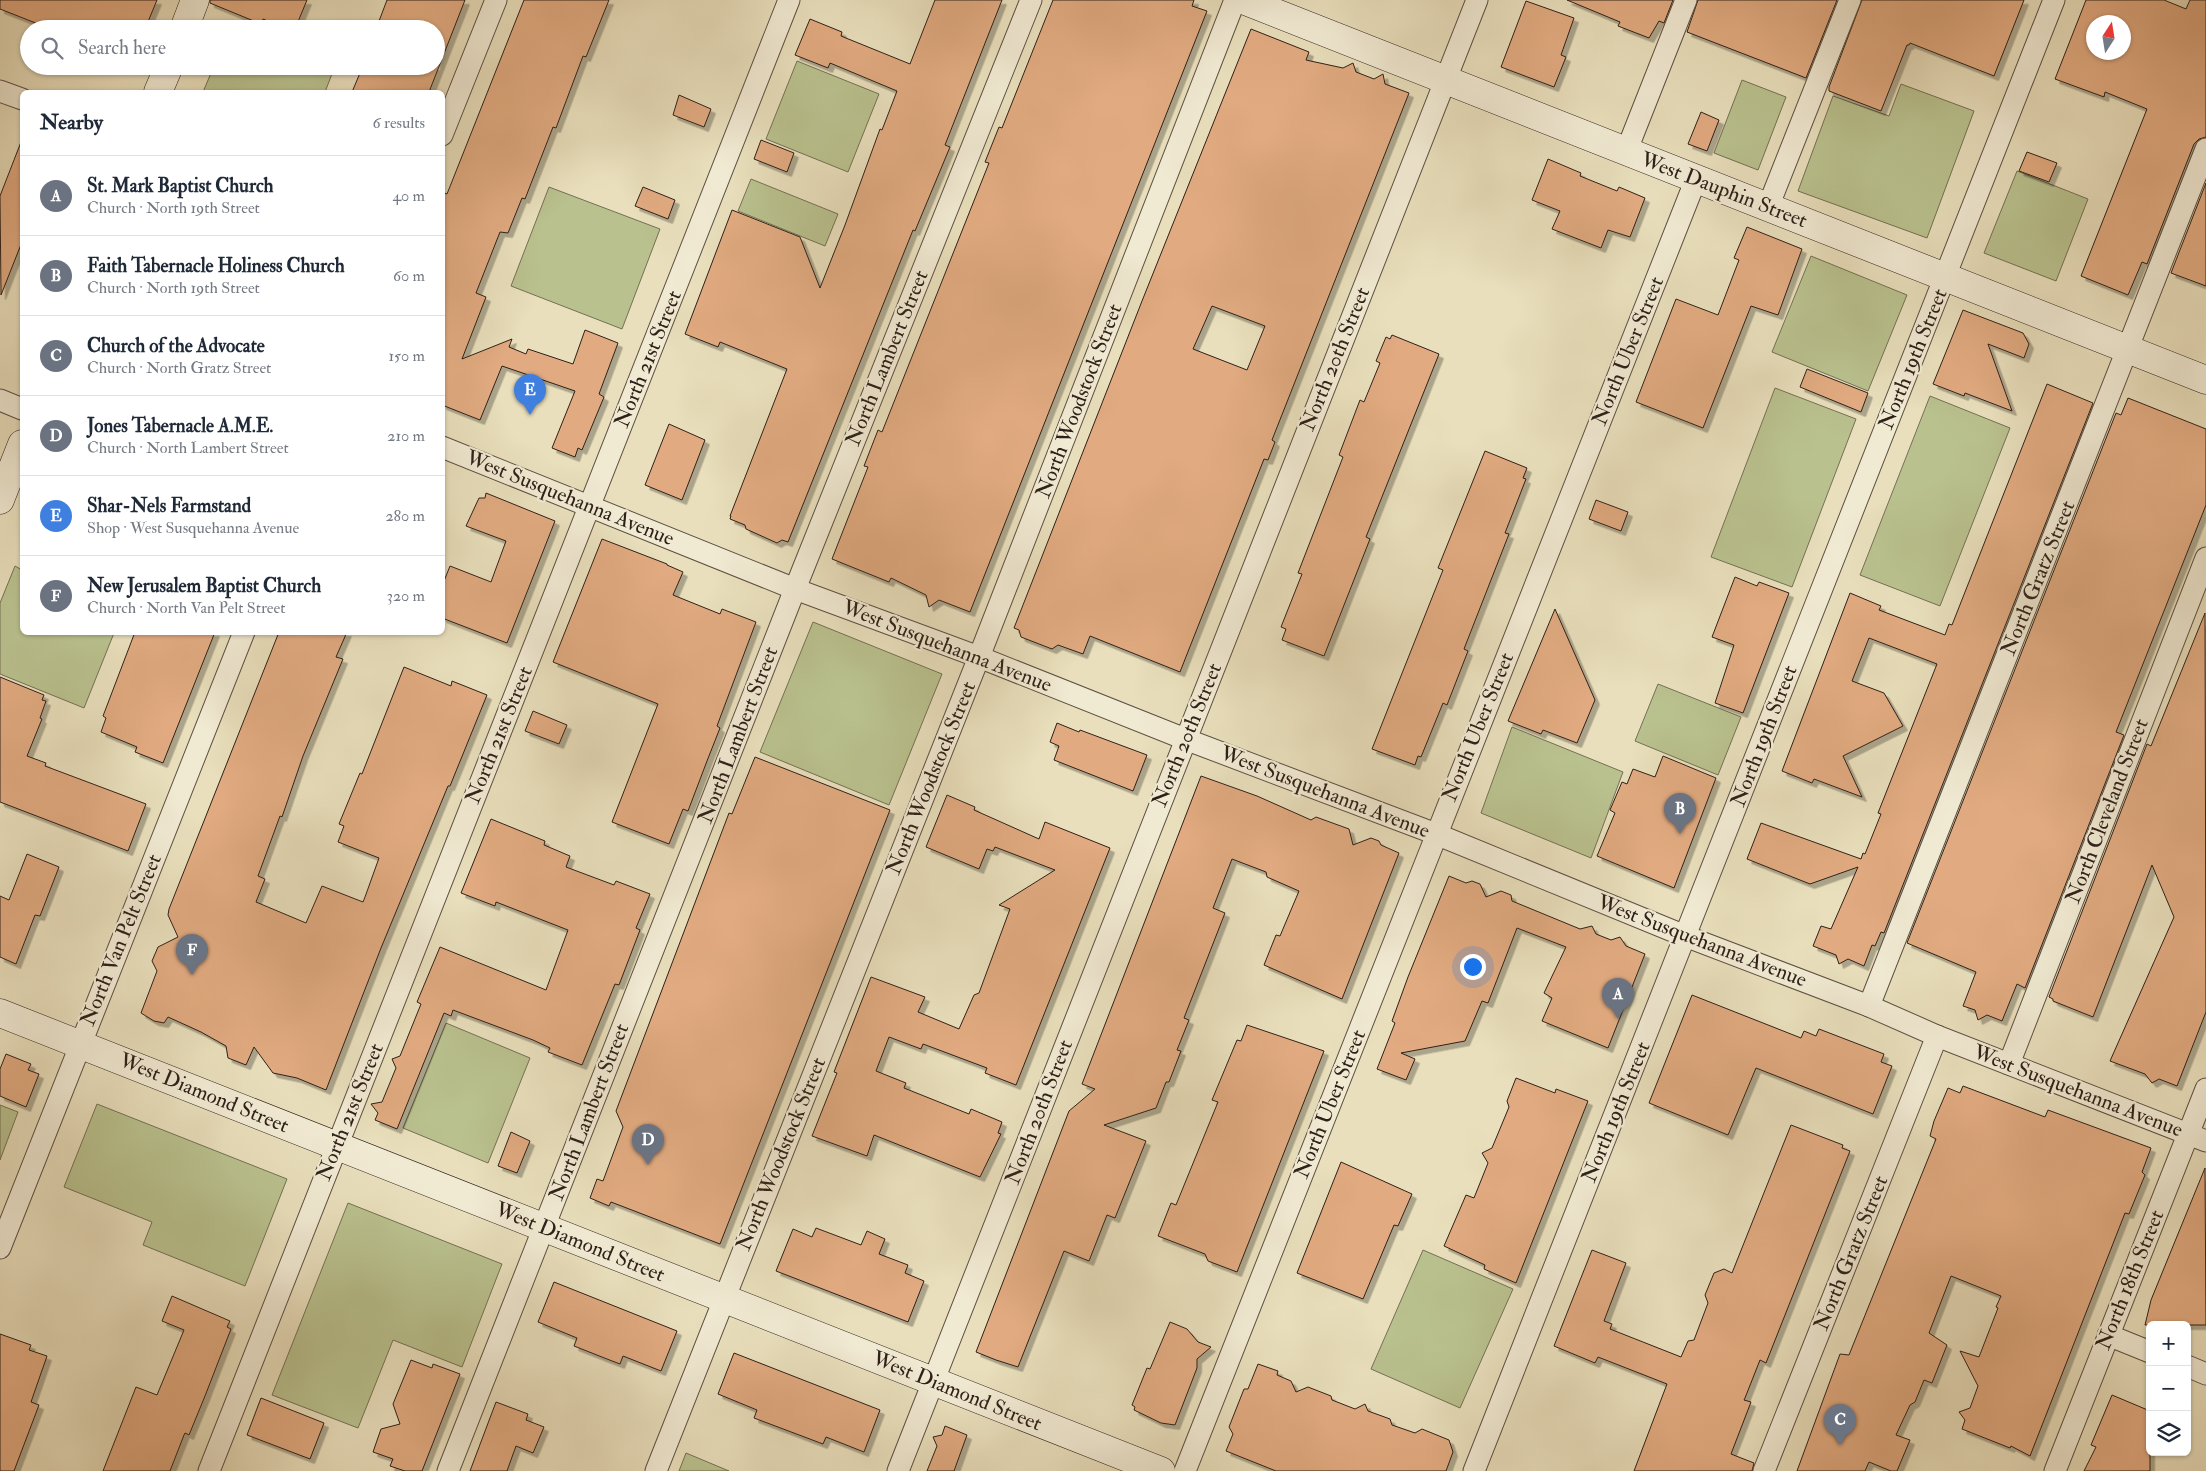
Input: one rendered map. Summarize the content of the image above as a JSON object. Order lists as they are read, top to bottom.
{
  "streets": {
    "main road": ["West Dauphin Street", "West Diamond Street"],
    "street": [
      "North Uber Street",
      "North Lambert Street",
      "North 21st Street",
      "North 20th Street",
      "North 19th Street",
      "North Woodstock Street",
      "West Susquehanna Avenue",
      "North Gratz Street",
      "North Cleveland Street",
      "North Van Pelt Street",
      "North 18th Street"
    ]
  },
  "crossings": [
    ["West Dauphin Street", "North Uber Street"],
    ["West Dauphin Street", "North 20th Street"],
    ["West Dauphin Street", "North 19th Street"],
    ["West Dauphin Street", "North Gratz Street"],
    ["North Uber Street", "West Susquehanna Avenue"],
    ["North Lambert Street", "West Susquehanna Avenue"],
    ["North Lambert Street", "West Diamond Street"],
    ["North 21st Street", "West Susquehanna Avenue"],
    ["North 21st Street", "West Diamond Street"],
    ["North 20th Street", "West Susquehanna Avenue"],
    ["North 20th Street", "West Diamond Street"],
    ["North 19th Street", "West Susquehanna Avenue"],
    ["North Woodstock Street", "West Susquehanna Avenue"],
    ["North Woodstock Street", "West Diamond Street"],
    ["West Susquehanna Avenue", "North Gratz Street"],
    ["West Susquehanna Avenue", "North Cleveland Street"],
    ["West Susquehanna Avenue", "North 18th Street"],
    ["North Van Pelt Street", "West Diamond Street"]
  ],
  "north": "top",
  "page": {
    "search": "Search here",
    "heading": ["Nearby", "6 results"],
    "list": [
      {
        "mark": "A",
        "name": "St. Mark Baptist Church",
        "note": "Church · North 19th Street",
        "value": "40 m"
      },
      {
        "mark": "B",
        "name": "Faith Tabernacle Holiness Church",
        "note": "Church · North 19th Street",
        "value": "60 m"
      },
      {
        "mark": "C",
        "name": "Church of the Advocate",
        "note": "Church · North Gratz Street",
        "value": "150 m"
      },
      {
        "mark": "D",
        "name": "Jones Tabernacle A.M.E.",
        "note": "Church · North Lambert Street",
        "value": "210 m"
      },
      {
        "mark": "E",
        "name": "Shar-Nels Farmstand",
        "note": "Shop · West Susquehanna Avenue",
        "value": "280 m"
      },
      {
        "mark": "F",
        "name": "New Jerusalem Baptist Church",
        "note": "Church · North Van Pelt Street",
        "value": "320 m"
      }
    ],
    "pins": [
      "E",
      "B",
      "F",
      "A",
      "D",
      "C"
    ],
    "map_buttons": ["+", "−"]
  }
}
